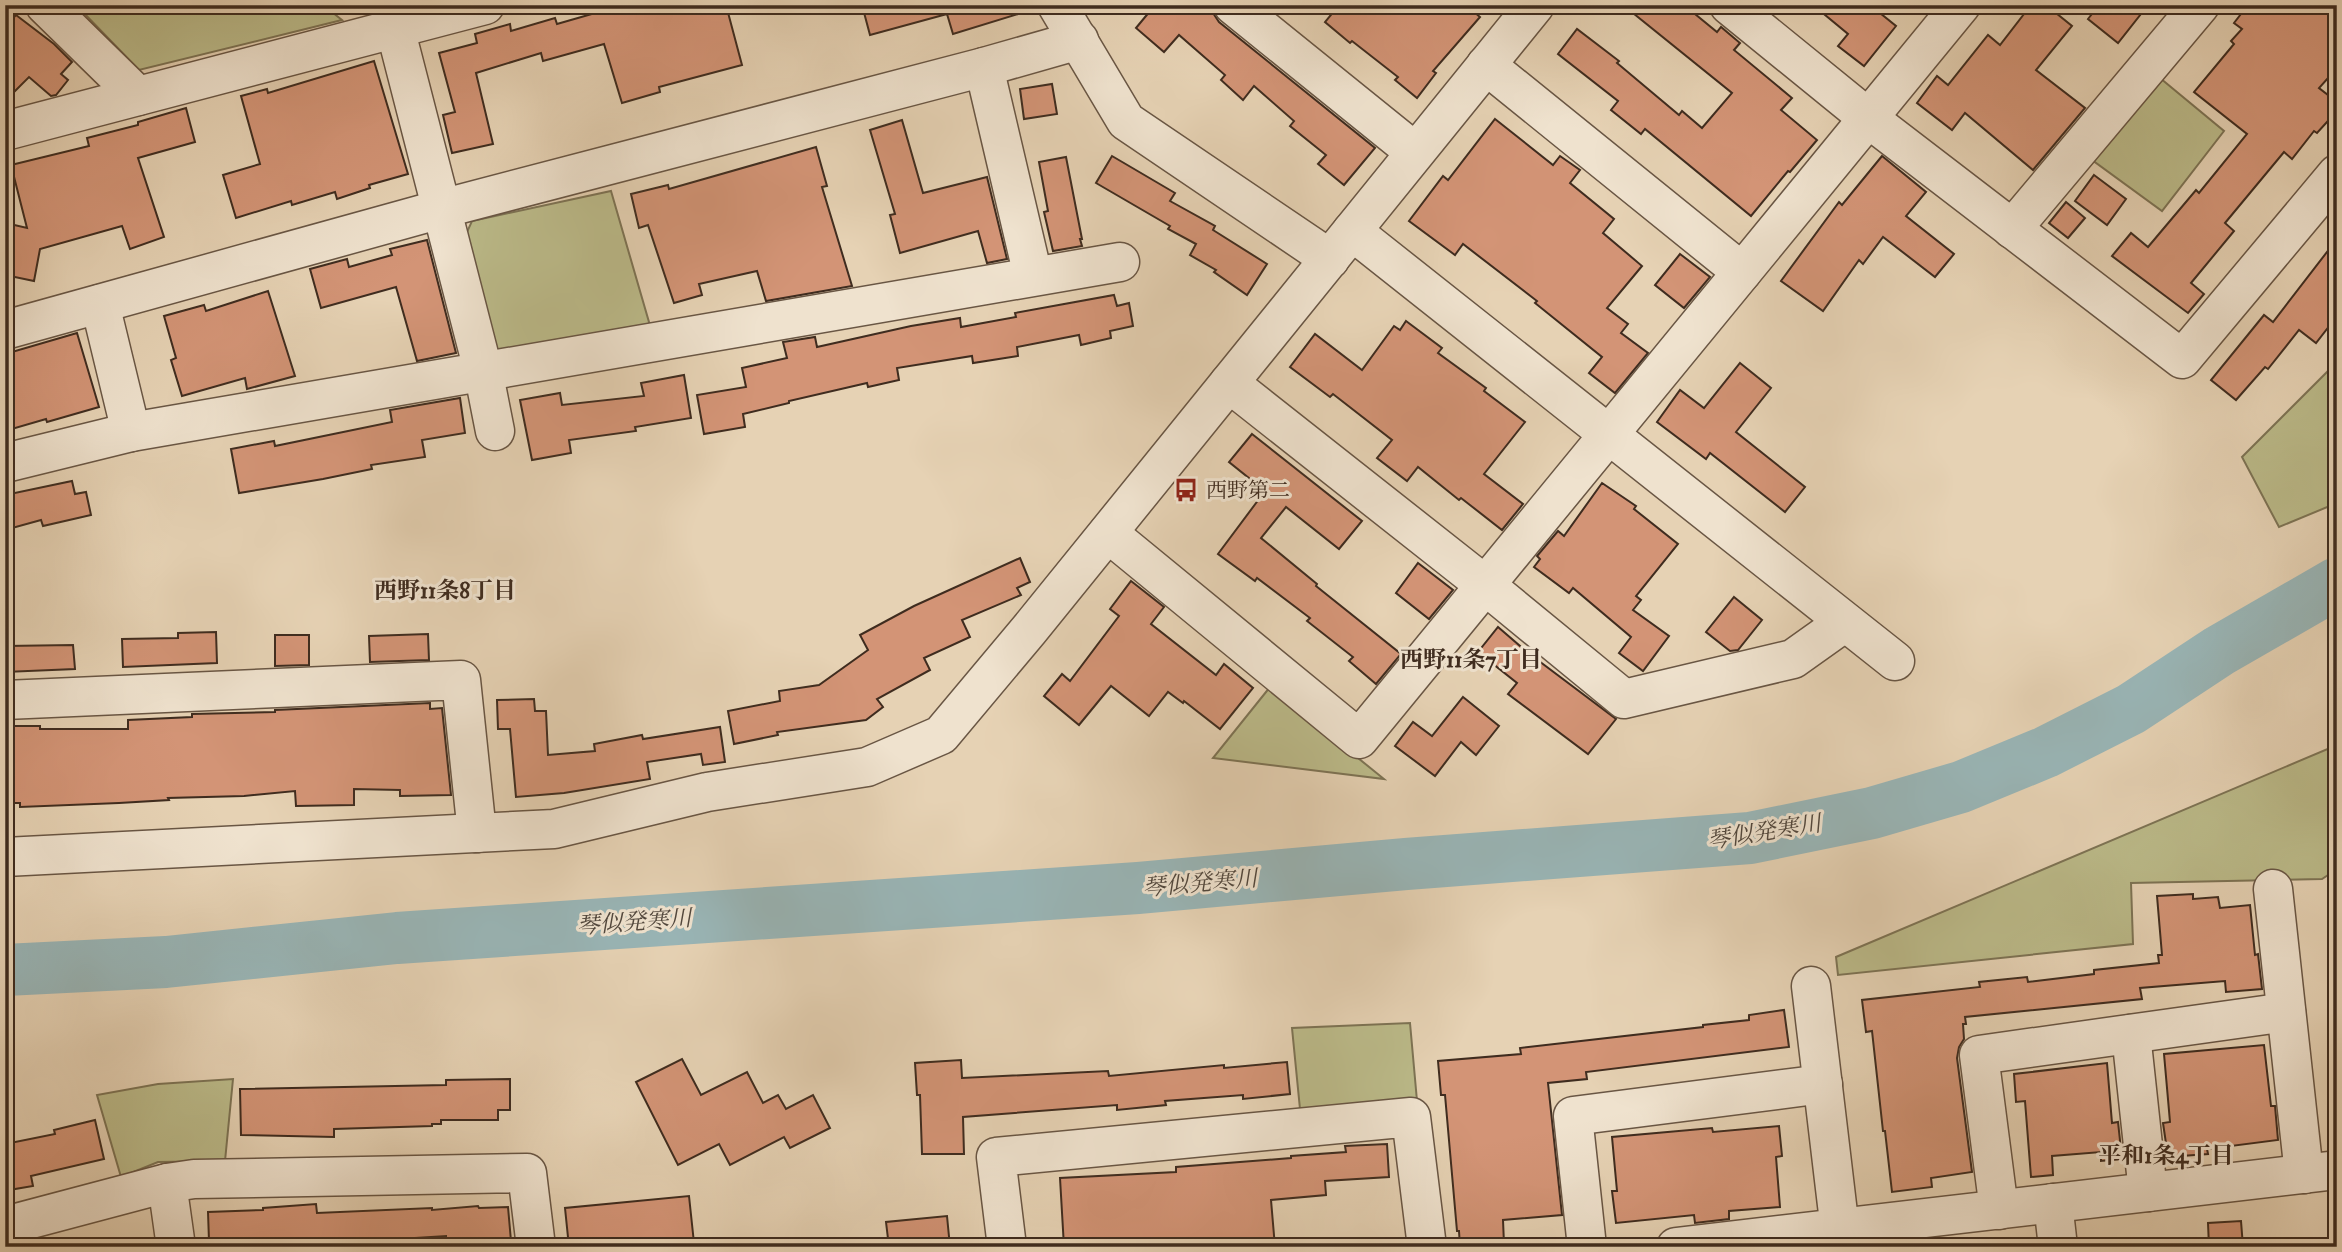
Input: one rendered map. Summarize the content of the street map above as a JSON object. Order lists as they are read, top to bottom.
{
  "districts": ["西野11条8丁目", "西野11条7丁目", "平和1条4丁目"],
  "water": ["琴似発寒川"],
  "places": {
    "bus stop": ["西野第二"]
  }
}
